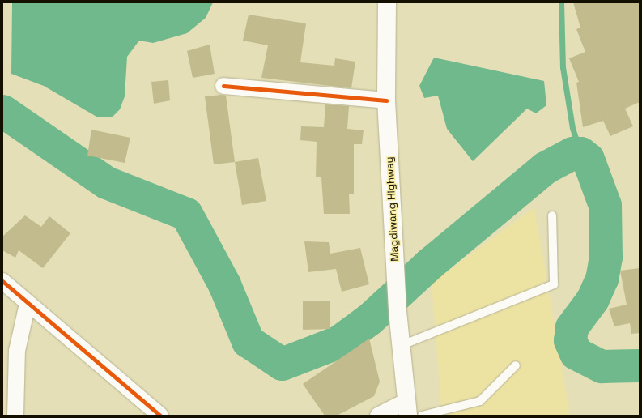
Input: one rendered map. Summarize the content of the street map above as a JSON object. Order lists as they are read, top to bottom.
{
  "streets": {
    "main road": ["Magdiwang Highway"]
  }
}
